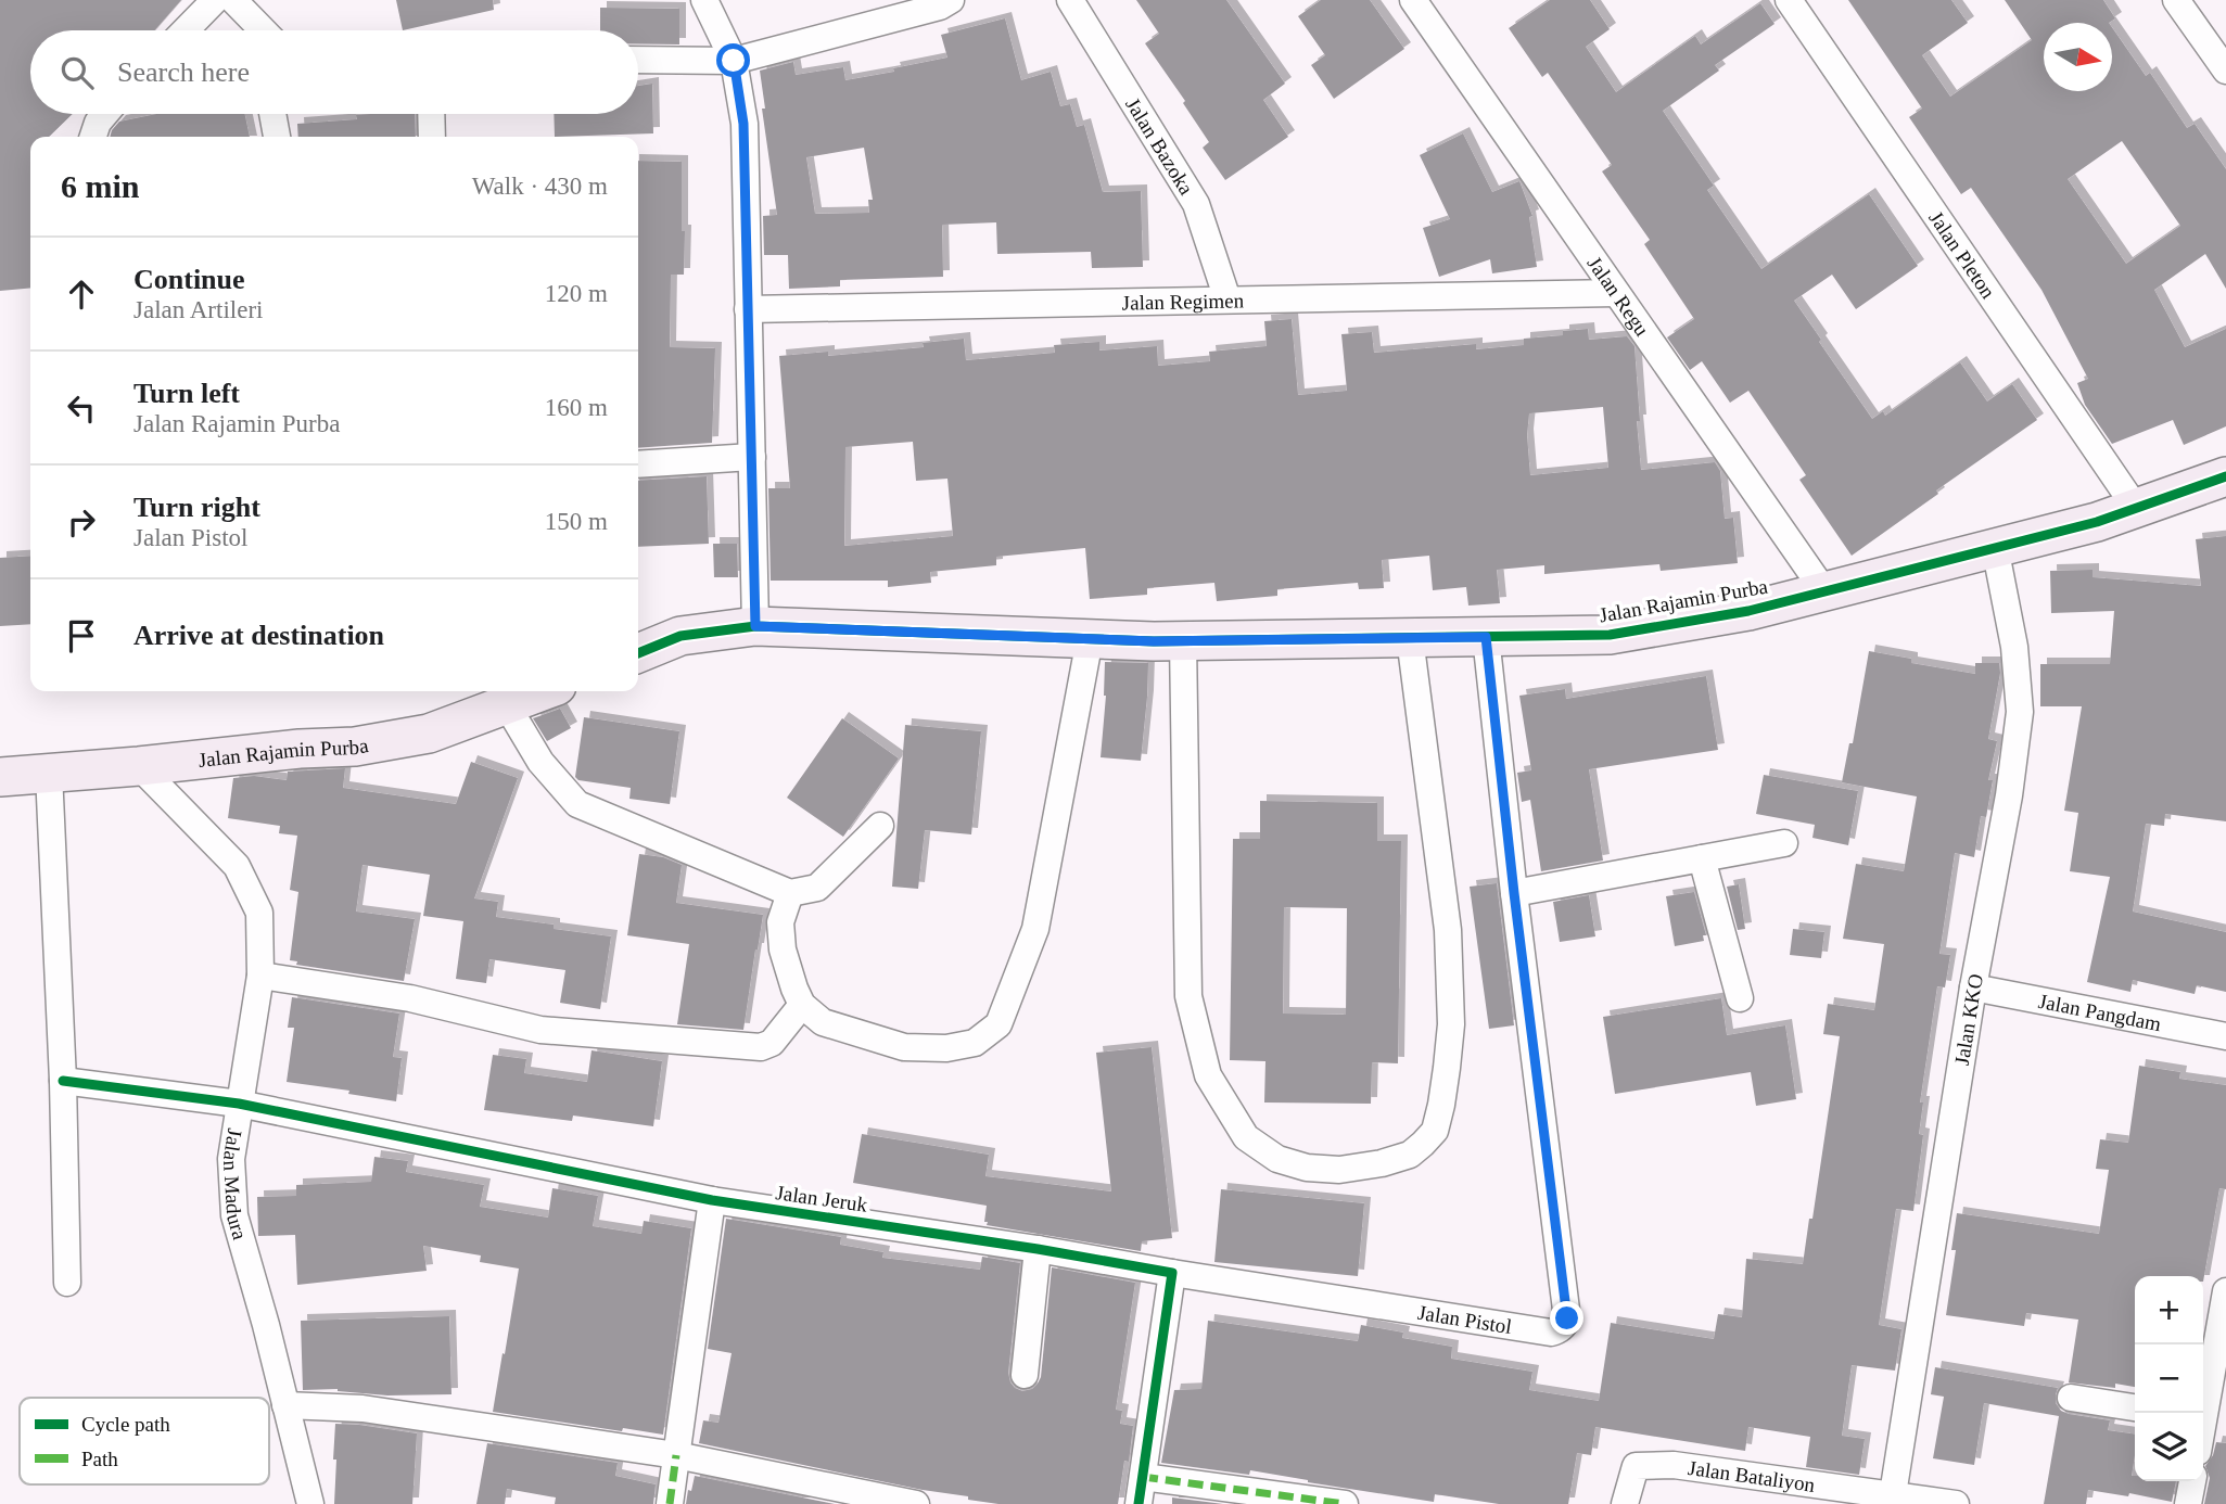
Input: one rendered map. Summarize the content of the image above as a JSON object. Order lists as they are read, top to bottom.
{
  "streets": {
    "street": [
      "Jalan Bazoka",
      "Jalan Pleton",
      "Jalan Regu",
      "Jalan Regimen",
      "Jalan Rajamin Purba",
      "Jalan Pangdam",
      "Jalan KKO",
      "Jalan Madura",
      "Jalan Jeruk",
      "Jalan Pistol",
      "Jalan Bataliyon"
    ]
  },
  "crossings": [
    ["Jalan Bazoka", "Jalan Regimen"],
    ["Jalan Pleton", "Jalan Rajamin Purba"],
    ["Jalan Regu", "Jalan Regimen"],
    ["Jalan Regu", "Jalan Rajamin Purba"],
    ["Jalan Rajamin Purba", "Jalan KKO"],
    ["Jalan Rajamin Purba", "Jalan Madura"],
    ["Jalan Rajamin Purba", "Jalan Pistol"],
    ["Jalan Pangdam", "Jalan KKO"],
    ["Jalan KKO", "Jalan Bataliyon"],
    ["Jalan Madura", "Jalan Jeruk"],
    ["Jalan Jeruk", "Jalan Pistol"]
  ],
  "legend": ["Cycle path", "Path"],
  "north": "right",
  "page": {
    "search": "Search here",
    "heading": ["6 min", "Walk · 430 m"],
    "list": [
      ["Continue", "Jalan Artileri", "120 m"],
      ["Turn left", "Jalan Rajamin Purba", "160 m"],
      ["Turn right", "Jalan Pistol", "150 m"],
      "Arrive at destination"
    ],
    "map_buttons": ["+", "−"]
  }
}
